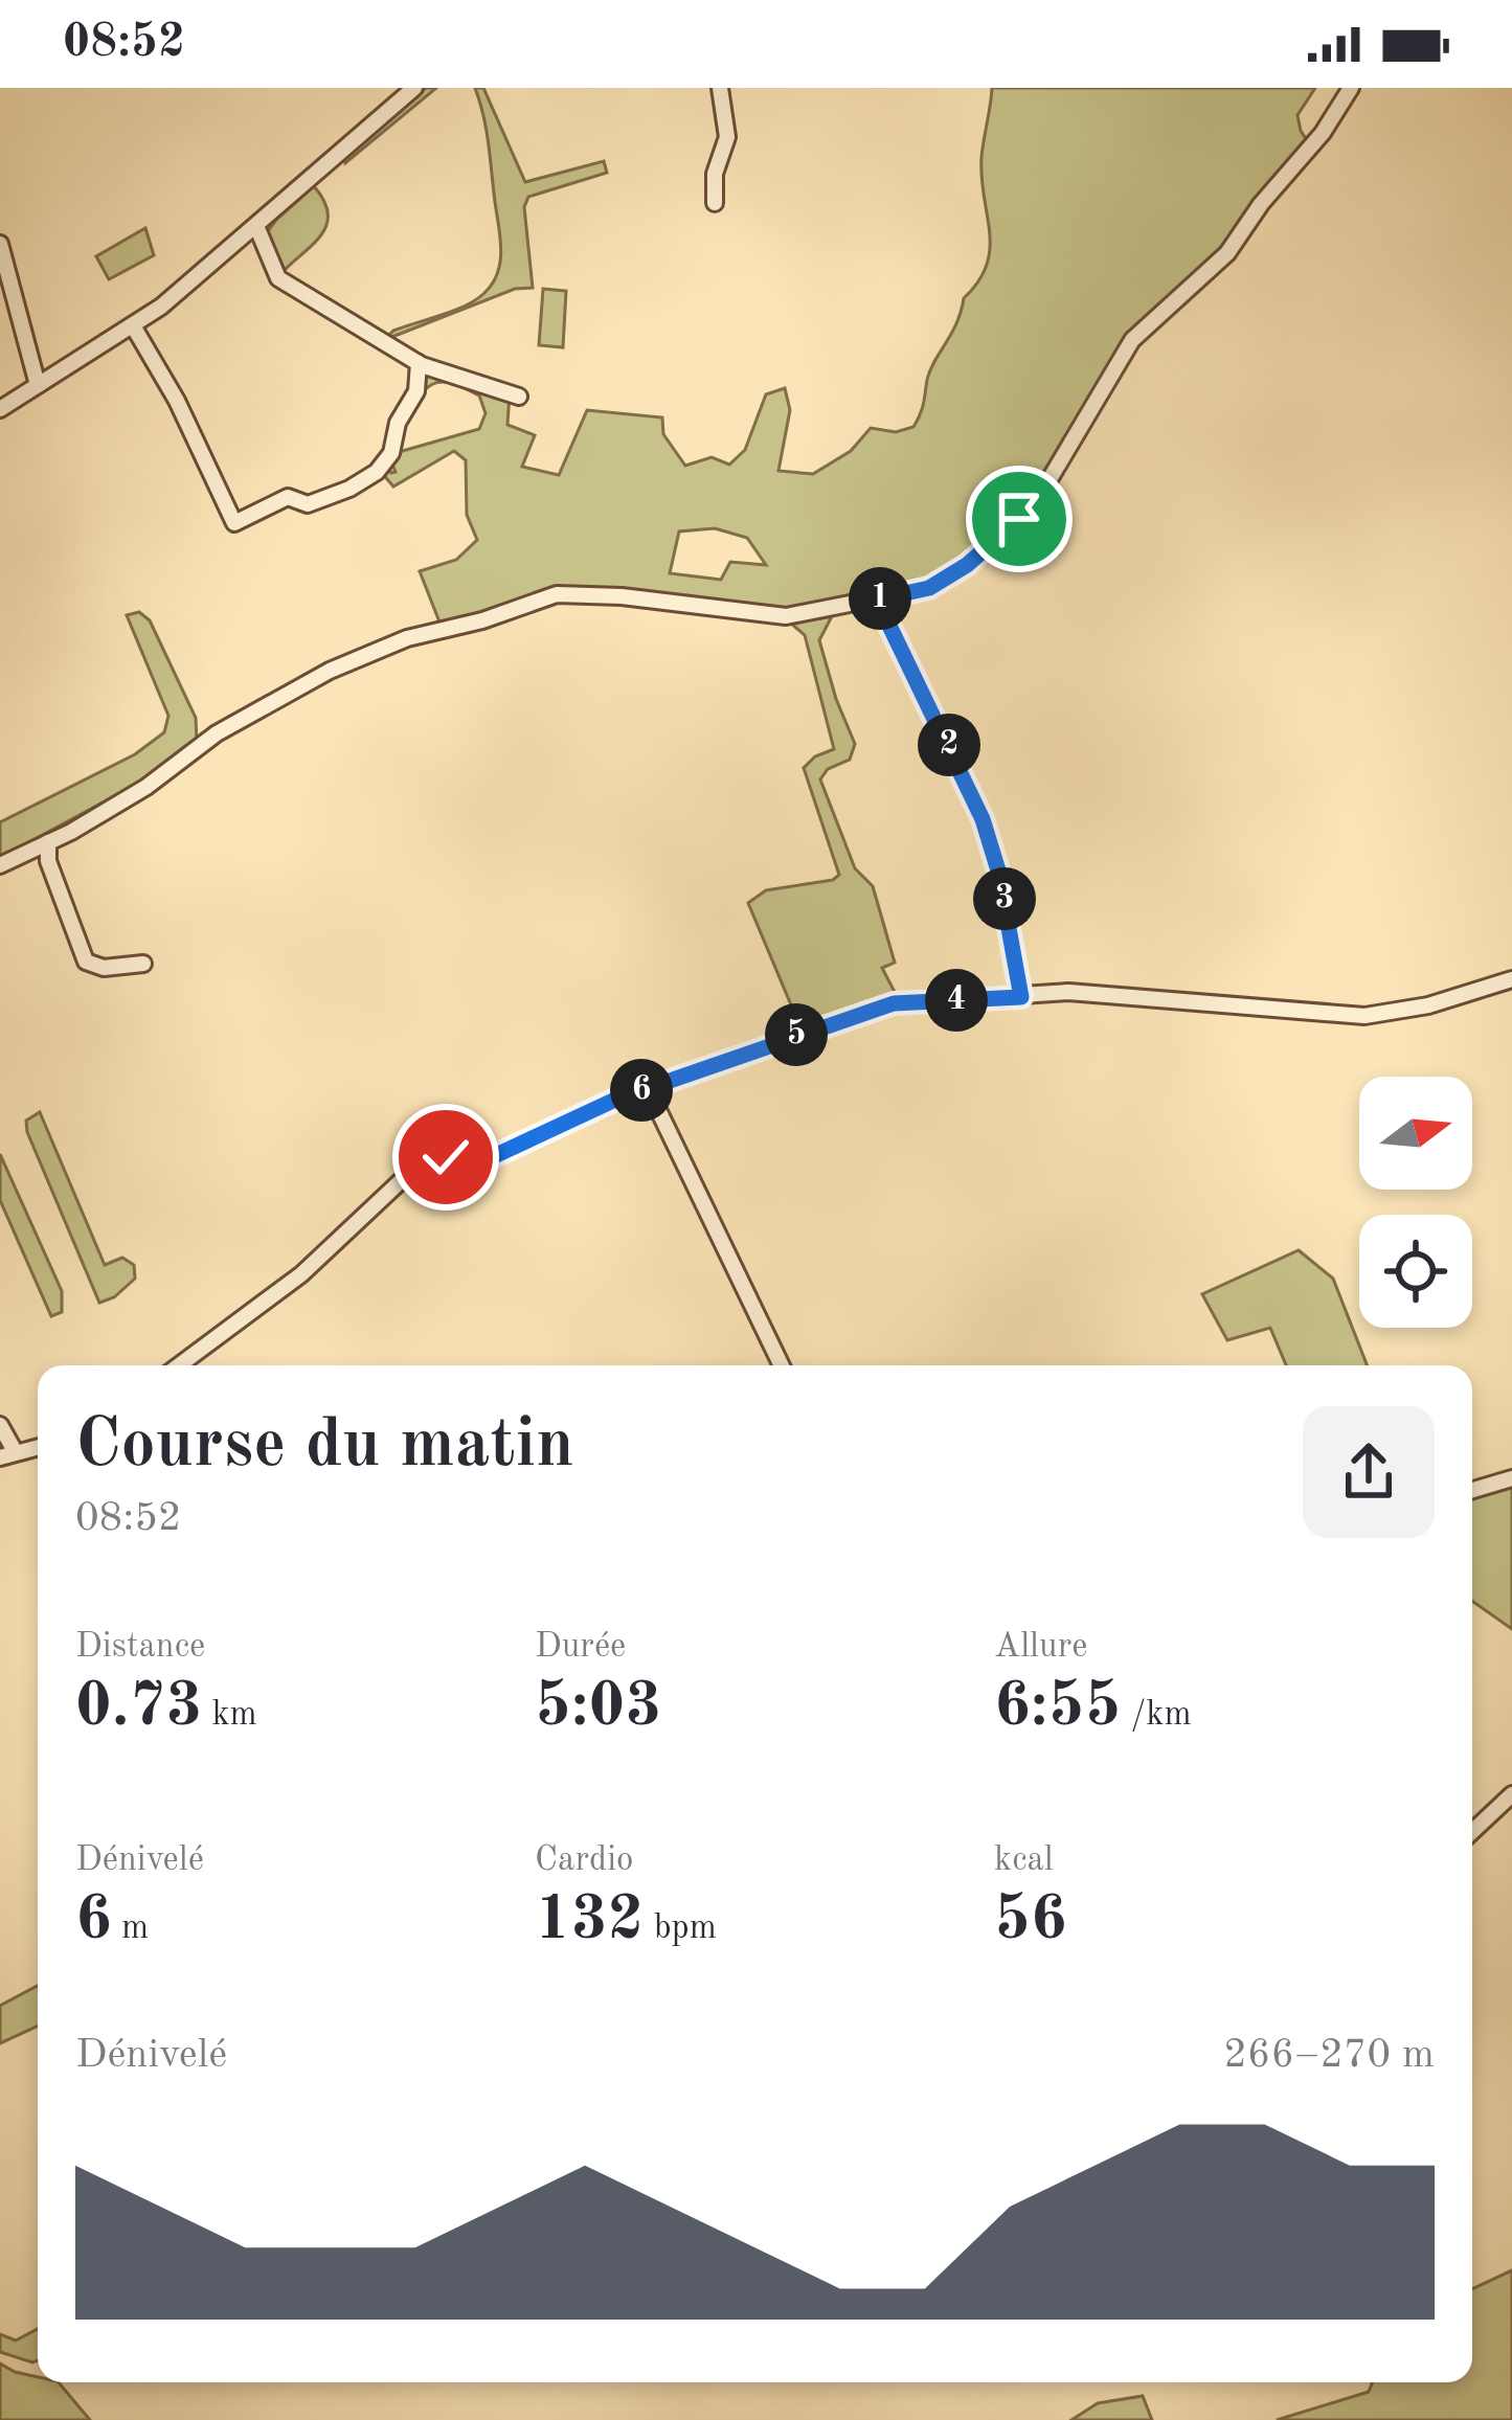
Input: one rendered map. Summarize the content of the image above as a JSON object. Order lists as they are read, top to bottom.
{
  "north": "right",
  "page": {
    "status": "08:52",
    "pins": [
      "1",
      "2",
      "3",
      "4",
      "5",
      "6"
    ],
    "heading": ["Course du matin", "08:52"],
    "stats": [
      ["Distance", "0.73 km"],
      ["Durée", "5:03"],
      ["Allure", "6:55 /km"],
      ["Dénivelé", "6 m"],
      ["Cardio", "132 bpm"],
      ["kcal", "56"]
    ],
    "chart": ["Dénivelé", "266–270 m"]
  }
}
